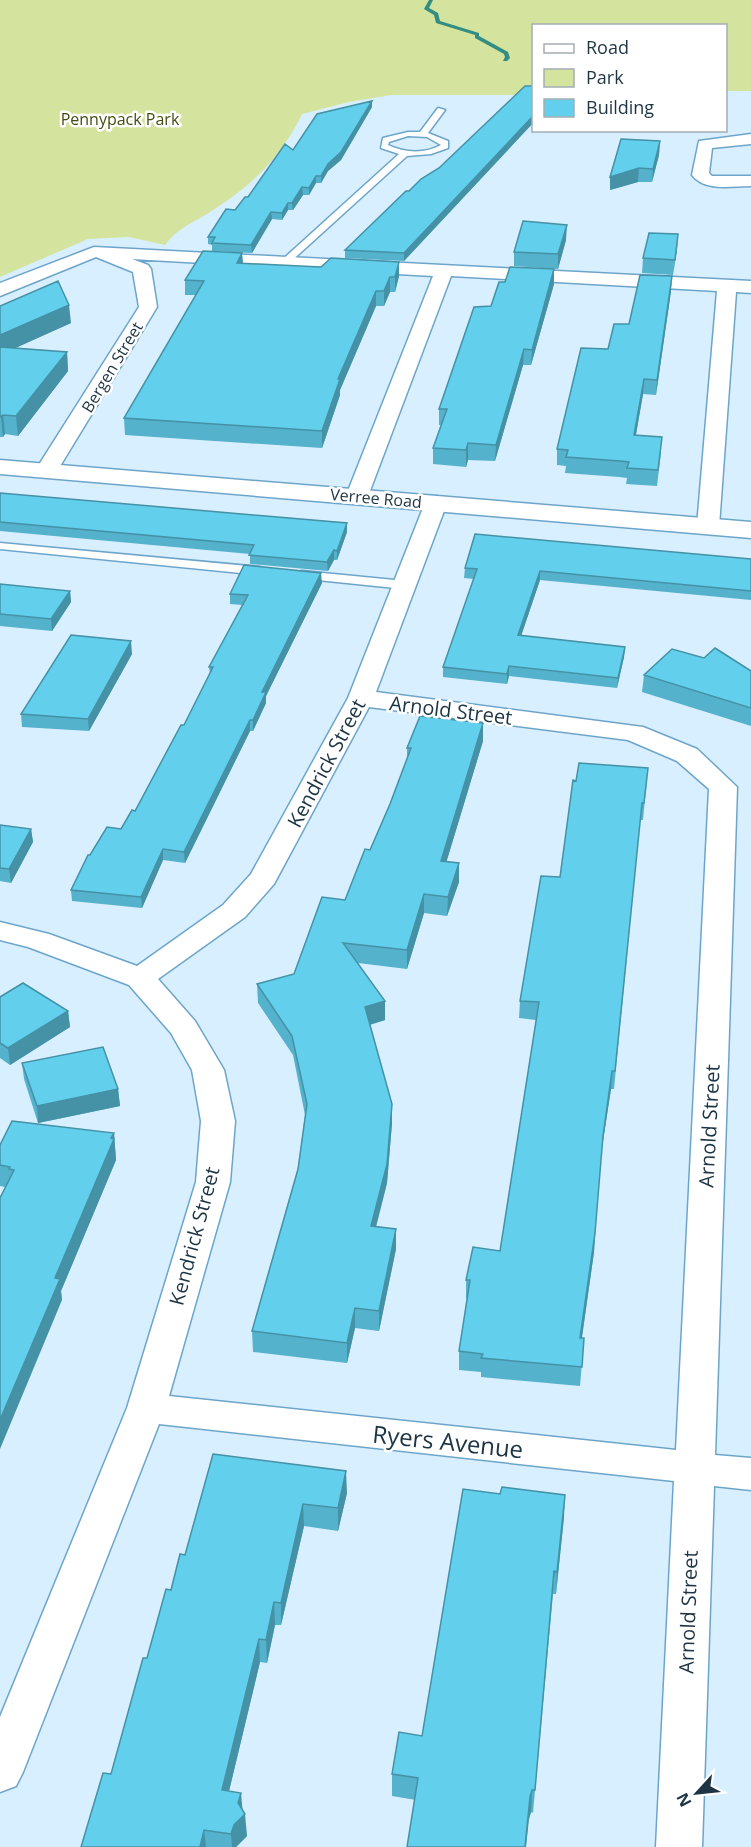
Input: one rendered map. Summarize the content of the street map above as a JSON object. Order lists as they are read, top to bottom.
{
  "streets": {
    "main road": ["Verree Road"],
    "street": [
      "Bergen Street",
      "Arnold Street",
      "Kendrick Street",
      "Ryers Avenue"
    ]
  },
  "crossings": [
    ["Bergen Street", "Verree Road"],
    ["Verree Road", "Kendrick Street"],
    ["Arnold Street", "Kendrick Street"],
    ["Arnold Street", "Ryers Avenue"],
    ["Kendrick Street", "Ryers Avenue"]
  ],
  "parks": ["Pennypack Park"],
  "legend": ["Road", "Park", "Building"],
  "north": "bottom left"
}
